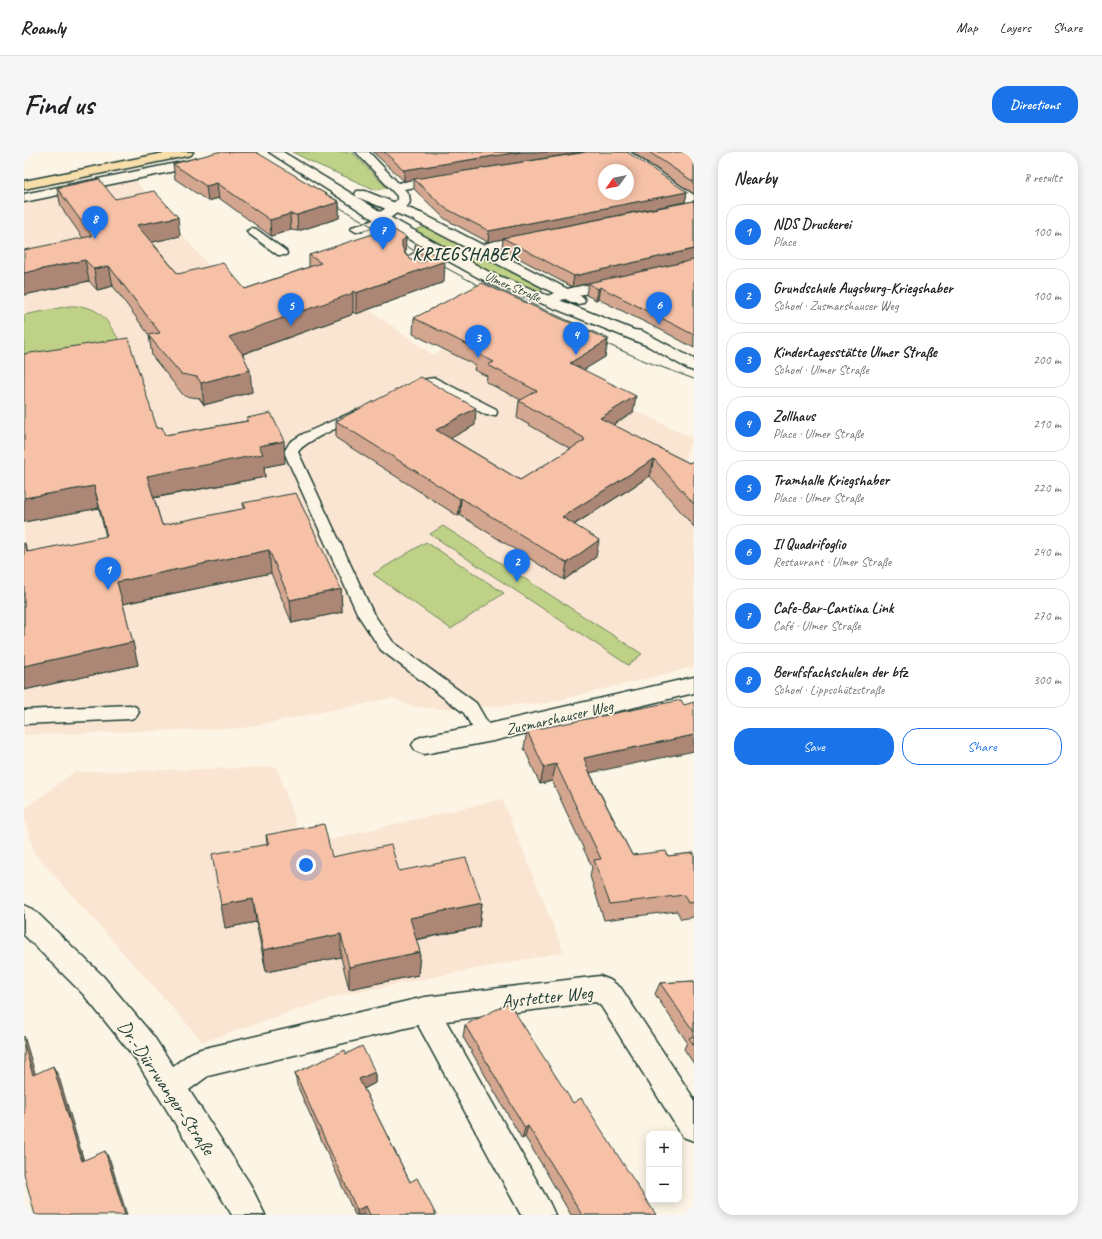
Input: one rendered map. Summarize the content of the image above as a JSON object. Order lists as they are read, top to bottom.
{
  "streets": {
    "street": [
      "Ulmer Straße",
      "Zusmarshauser Weg",
      "Aystetter Weg",
      "Dr.-Dürrwanger-Straße"
    ]
  },
  "crossings": [
    ["Aystetter Weg", "Dr.-Dürrwanger-Straße"]
  ],
  "districts": ["KRIEGSHABER"],
  "north": "bottom left",
  "page": {
    "header": "Roamly",
    "nav": ["Map", "Layers", "Share"],
    "buttons": [
      "Directions",
      ["Save", "Share"]
    ],
    "title": "Find us",
    "heading": ["Nearby", "8 results"],
    "list": [
      {
        "mark": "1",
        "name": "NDS Druckerei",
        "note": "Place",
        "value": "100 m"
      },
      {
        "mark": "2",
        "name": "Grundschule Augsburg-Kriegshaber",
        "note": "School · Zusmarshauser Weg",
        "value": "100 m"
      },
      {
        "mark": "3",
        "name": "Kindertagesstätte Ulmer Straße",
        "note": "School · Ulmer Straße",
        "value": "200 m"
      },
      {
        "mark": "4",
        "name": "Zollhaus",
        "note": "Place · Ulmer Straße",
        "value": "210 m"
      },
      {
        "mark": "5",
        "name": "Tramhalle Kriegshaber",
        "note": "Place · Ulmer Straße",
        "value": "220 m"
      },
      {
        "mark": "6",
        "name": "Il Quadrifoglio",
        "note": "Restaurant · Ulmer Straße",
        "value": "240 m"
      },
      {
        "mark": "7",
        "name": "Cafe-Bar-Cantina Link",
        "note": "Café · Ulmer Straße",
        "value": "270 m"
      },
      {
        "mark": "8",
        "name": "Berufsfachschulen der bfz",
        "note": "School · Lippschützstraße",
        "value": "300 m"
      }
    ],
    "pins": [
      "8",
      "7",
      "6",
      "5",
      "4",
      "3",
      "2",
      "1"
    ],
    "map_buttons": ["+", "−"]
  }
}
